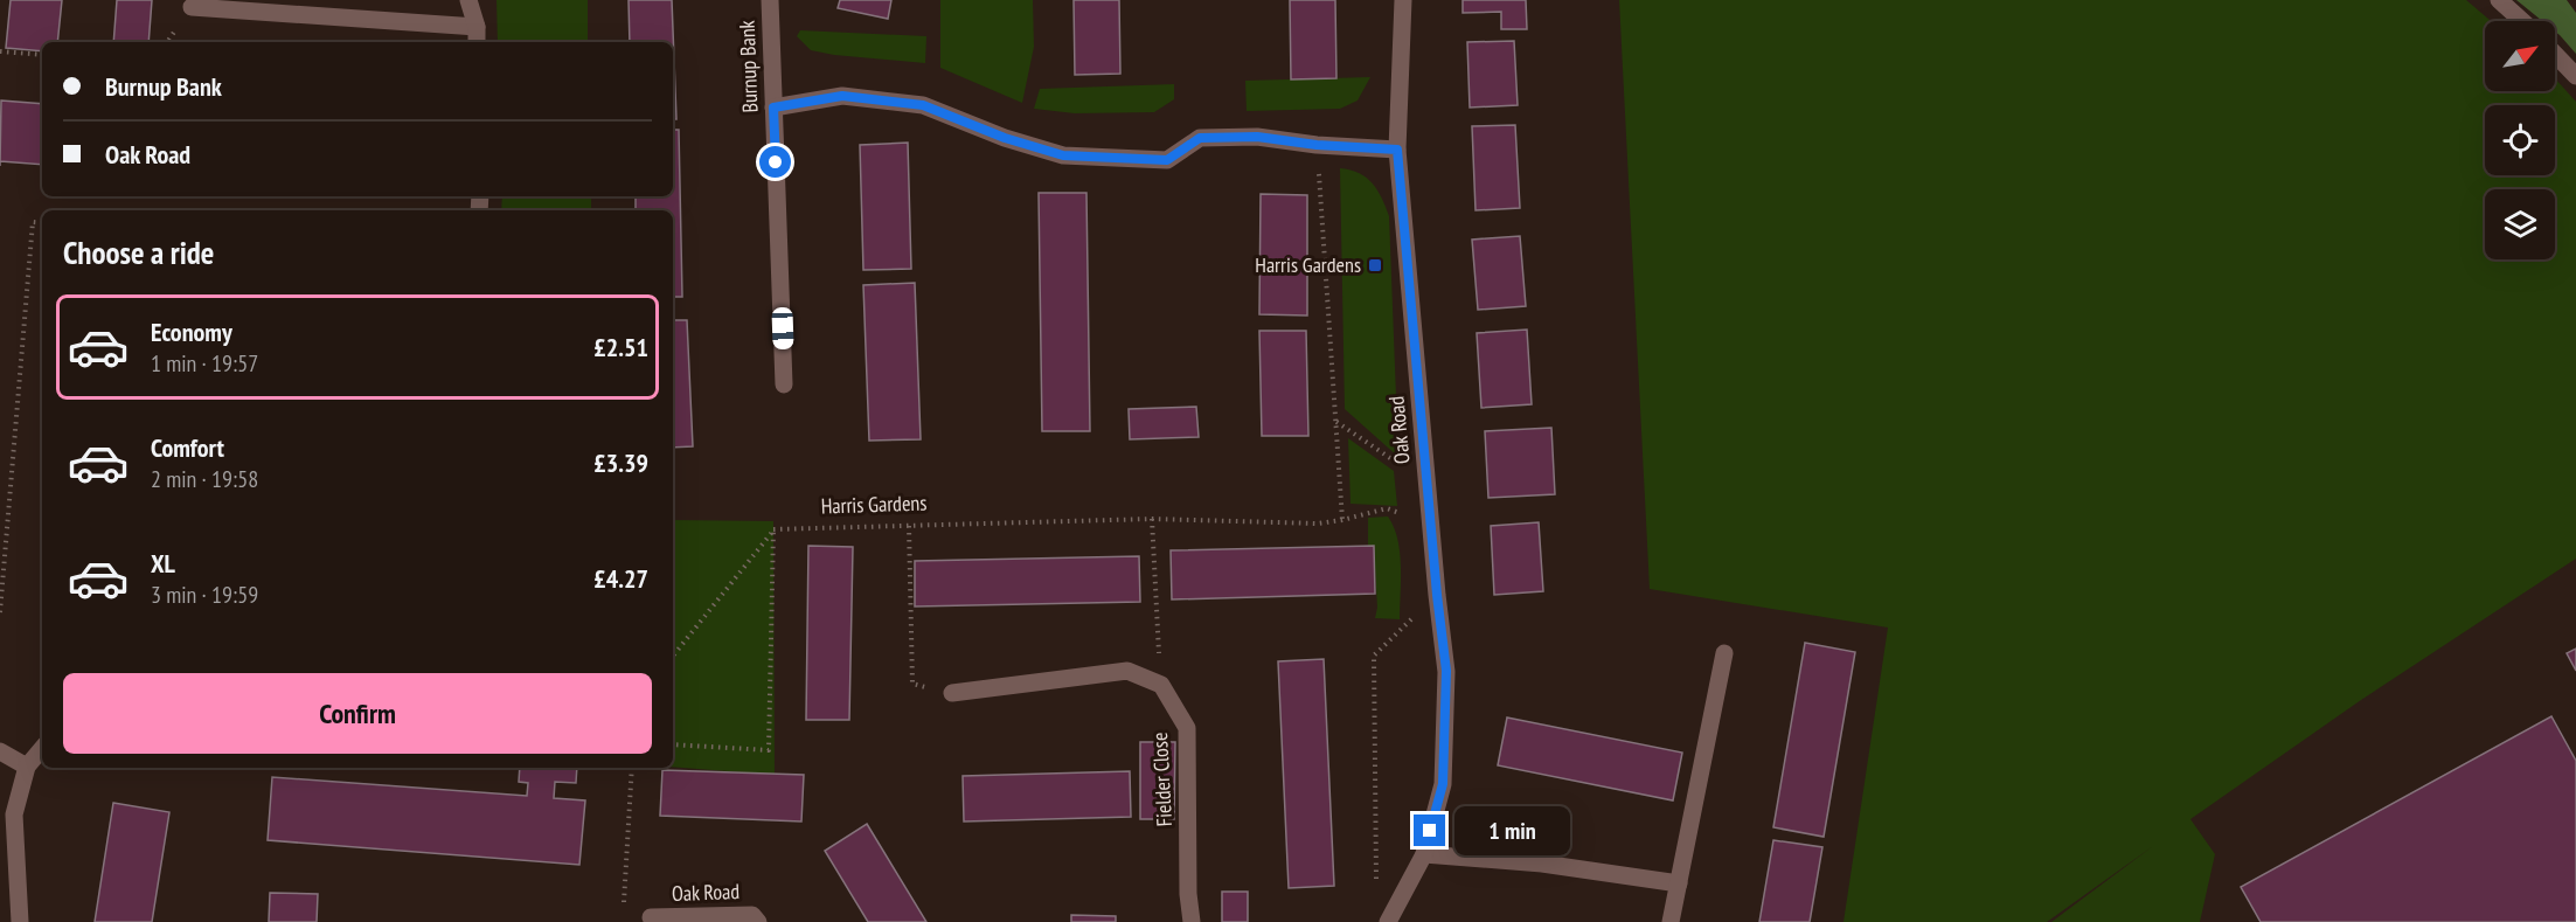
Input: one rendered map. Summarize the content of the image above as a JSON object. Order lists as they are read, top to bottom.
{
  "streets": {
    "street": ["Burnup Bank", "Oak Road", "Fielder Close"],
    "path": ["Harris Gardens"]
  },
  "crossings": [
    ["Oak Road", "Harris Gardens"]
  ],
  "places": {
    "transit": ["Harris Gardens"]
  },
  "north": "top right",
  "page": {
    "banner": ["Burnup Bank", "Oak Road"],
    "heading": "Choose a ride",
    "list": [
      {
        "name": "Economy",
        "note": "1 min · 19:57",
        "value": "£2.51"
      },
      {
        "name": "Comfort",
        "note": "2 min · 19:58",
        "value": "£3.39"
      },
      {
        "name": "XL",
        "note": "3 min · 19:59",
        "value": "£4.27"
      }
    ],
    "buttons": "Confirm",
    "bubble": "1 min"
  }
}
